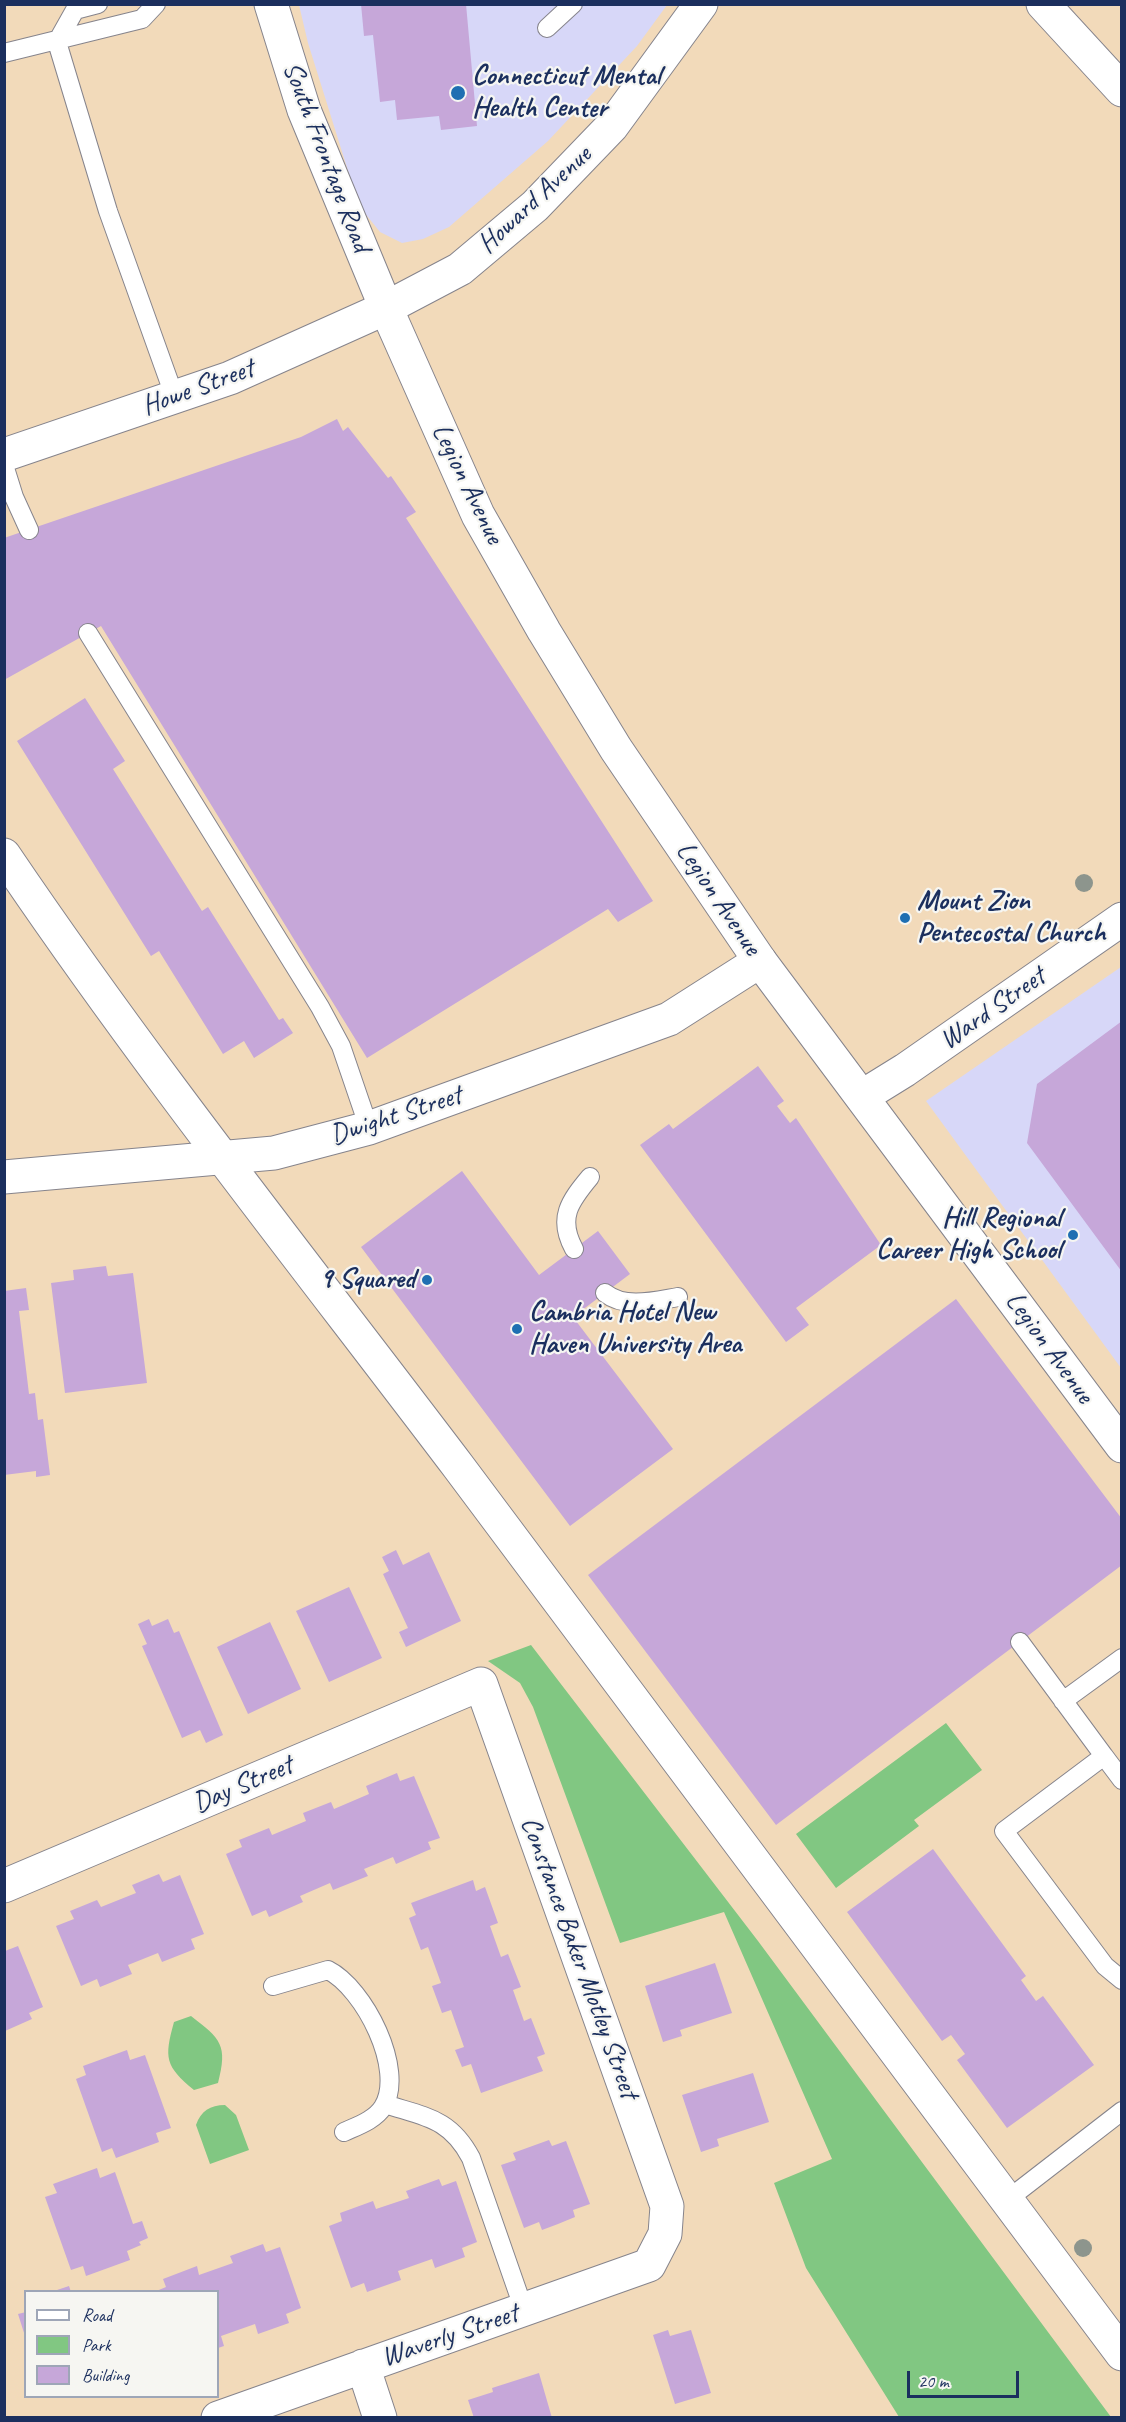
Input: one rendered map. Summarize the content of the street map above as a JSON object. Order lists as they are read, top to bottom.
{
  "streets": {
    "main road": [
      "South Frontage Road",
      "Howard Avenue",
      "Howe Street",
      "Legion Avenue",
      "Ward Street",
      "Dwight Street",
      "Day Street",
      "Constance Baker Motley Street",
      "Waverly Street"
    ]
  },
  "crossings": [
    ["South Frontage Road", "Howard Avenue"],
    ["South Frontage Road", "Howe Street"],
    ["South Frontage Road", "Legion Avenue"],
    ["Howard Avenue", "Howe Street"],
    ["Howard Avenue", "Legion Avenue"],
    ["Howe Street", "Legion Avenue"],
    ["Legion Avenue", "Ward Street"],
    ["Legion Avenue", "Dwight Street"],
    ["Day Street", "Constance Baker Motley Street"],
    ["Constance Baker Motley Street", "Waverly Street"]
  ],
  "places": [
    "Connecticut Mental Health Center",
    "Mount Zion Pentecostal Church",
    "Hill Regional Career High School",
    "9 Squared",
    "Cambria Hotel New Haven University Area"
  ],
  "legend": ["Road", "Park", "Building"],
  "scale_bar": "20 m"
}
